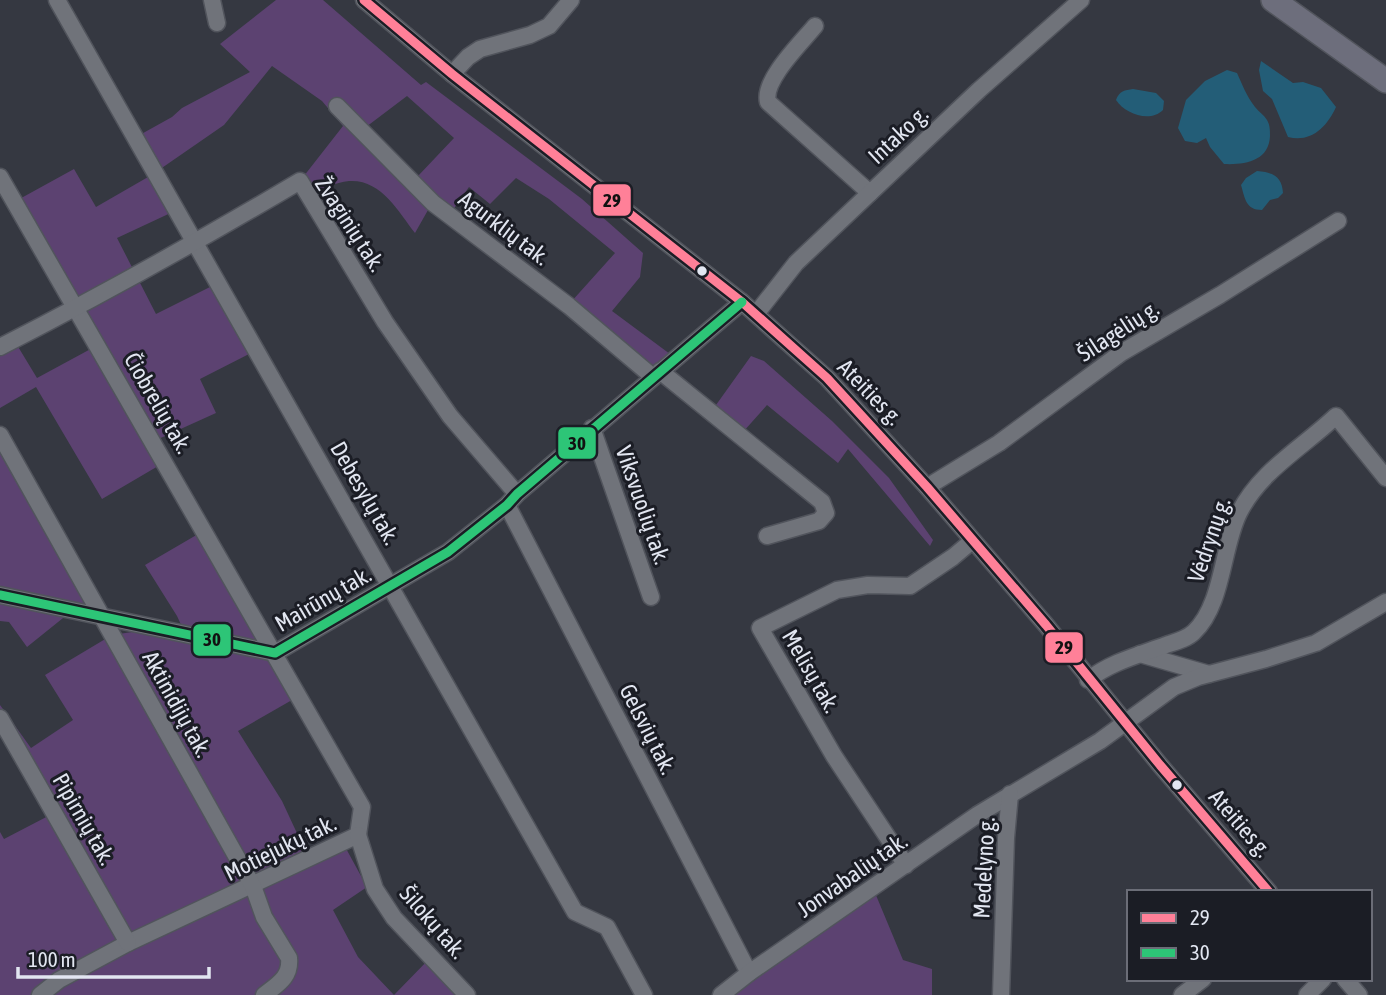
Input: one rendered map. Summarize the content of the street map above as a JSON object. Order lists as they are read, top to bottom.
{
  "streets": {
    "street": [
      "Intako g.",
      "Žvaginių tak.",
      "Agurklių tak.",
      "Šilagėlių g.",
      "Ateities g.",
      "Čiobrelių tak.",
      "Debesylų tak.",
      "Viksvuolių tak.",
      "Vėdrynų g.",
      "Mairūnų tak.",
      "Melisų tak.",
      "Aktinidijų tak.",
      "Gelsvių tak.",
      "Pipirnių tak.",
      "Motiejukų tak.",
      "Medelyno g.",
      "Jonvabalių tak.",
      "Šilokų tak."
    ]
  },
  "crossings": [
    ["Intako g.", "Ateities g."],
    ["Žvaginių tak.", "Čiobrelių tak."],
    ["Žvaginių tak.", "Debesylų tak."],
    ["Žvaginių tak.", "Mairūnų tak."],
    ["Žvaginių tak.", "Gelsvių tak."],
    ["Agurklių tak.", "Mairūnų tak."],
    ["Šilagėlių g.", "Ateities g."],
    ["Ateities g.", "Vėdrynų g."],
    ["Ateities g.", "Mairūnų tak."],
    ["Ateities g.", "Melisų tak."],
    ["Ateities g.", "Medelyno g."],
    ["Čiobrelių tak.", "Mairūnų tak."],
    ["Čiobrelių tak.", "Motiejukų tak."],
    ["Debesylų tak.", "Mairūnų tak."],
    ["Viksvuolių tak.", "Mairūnų tak."],
    ["Mairūnų tak.", "Aktinidijų tak."],
    ["Mairūnų tak.", "Gelsvių tak."],
    ["Mairūnų tak.", "Motiejukų tak."],
    ["Melisų tak.", "Jonvabalių tak."],
    ["Aktinidijų tak.", "Motiejukų tak."],
    ["Gelsvių tak.", "Jonvabalių tak."],
    ["Pipirnių tak.", "Motiejukų tak."],
    ["Motiejukų tak.", "Šilokų tak."],
    ["Medelyno g.", "Jonvabalių tak."]
  ],
  "lines": ["transit line 29", "transit line 30"],
  "legend": ["29", "30"],
  "scale_bar": "100 m"
}
